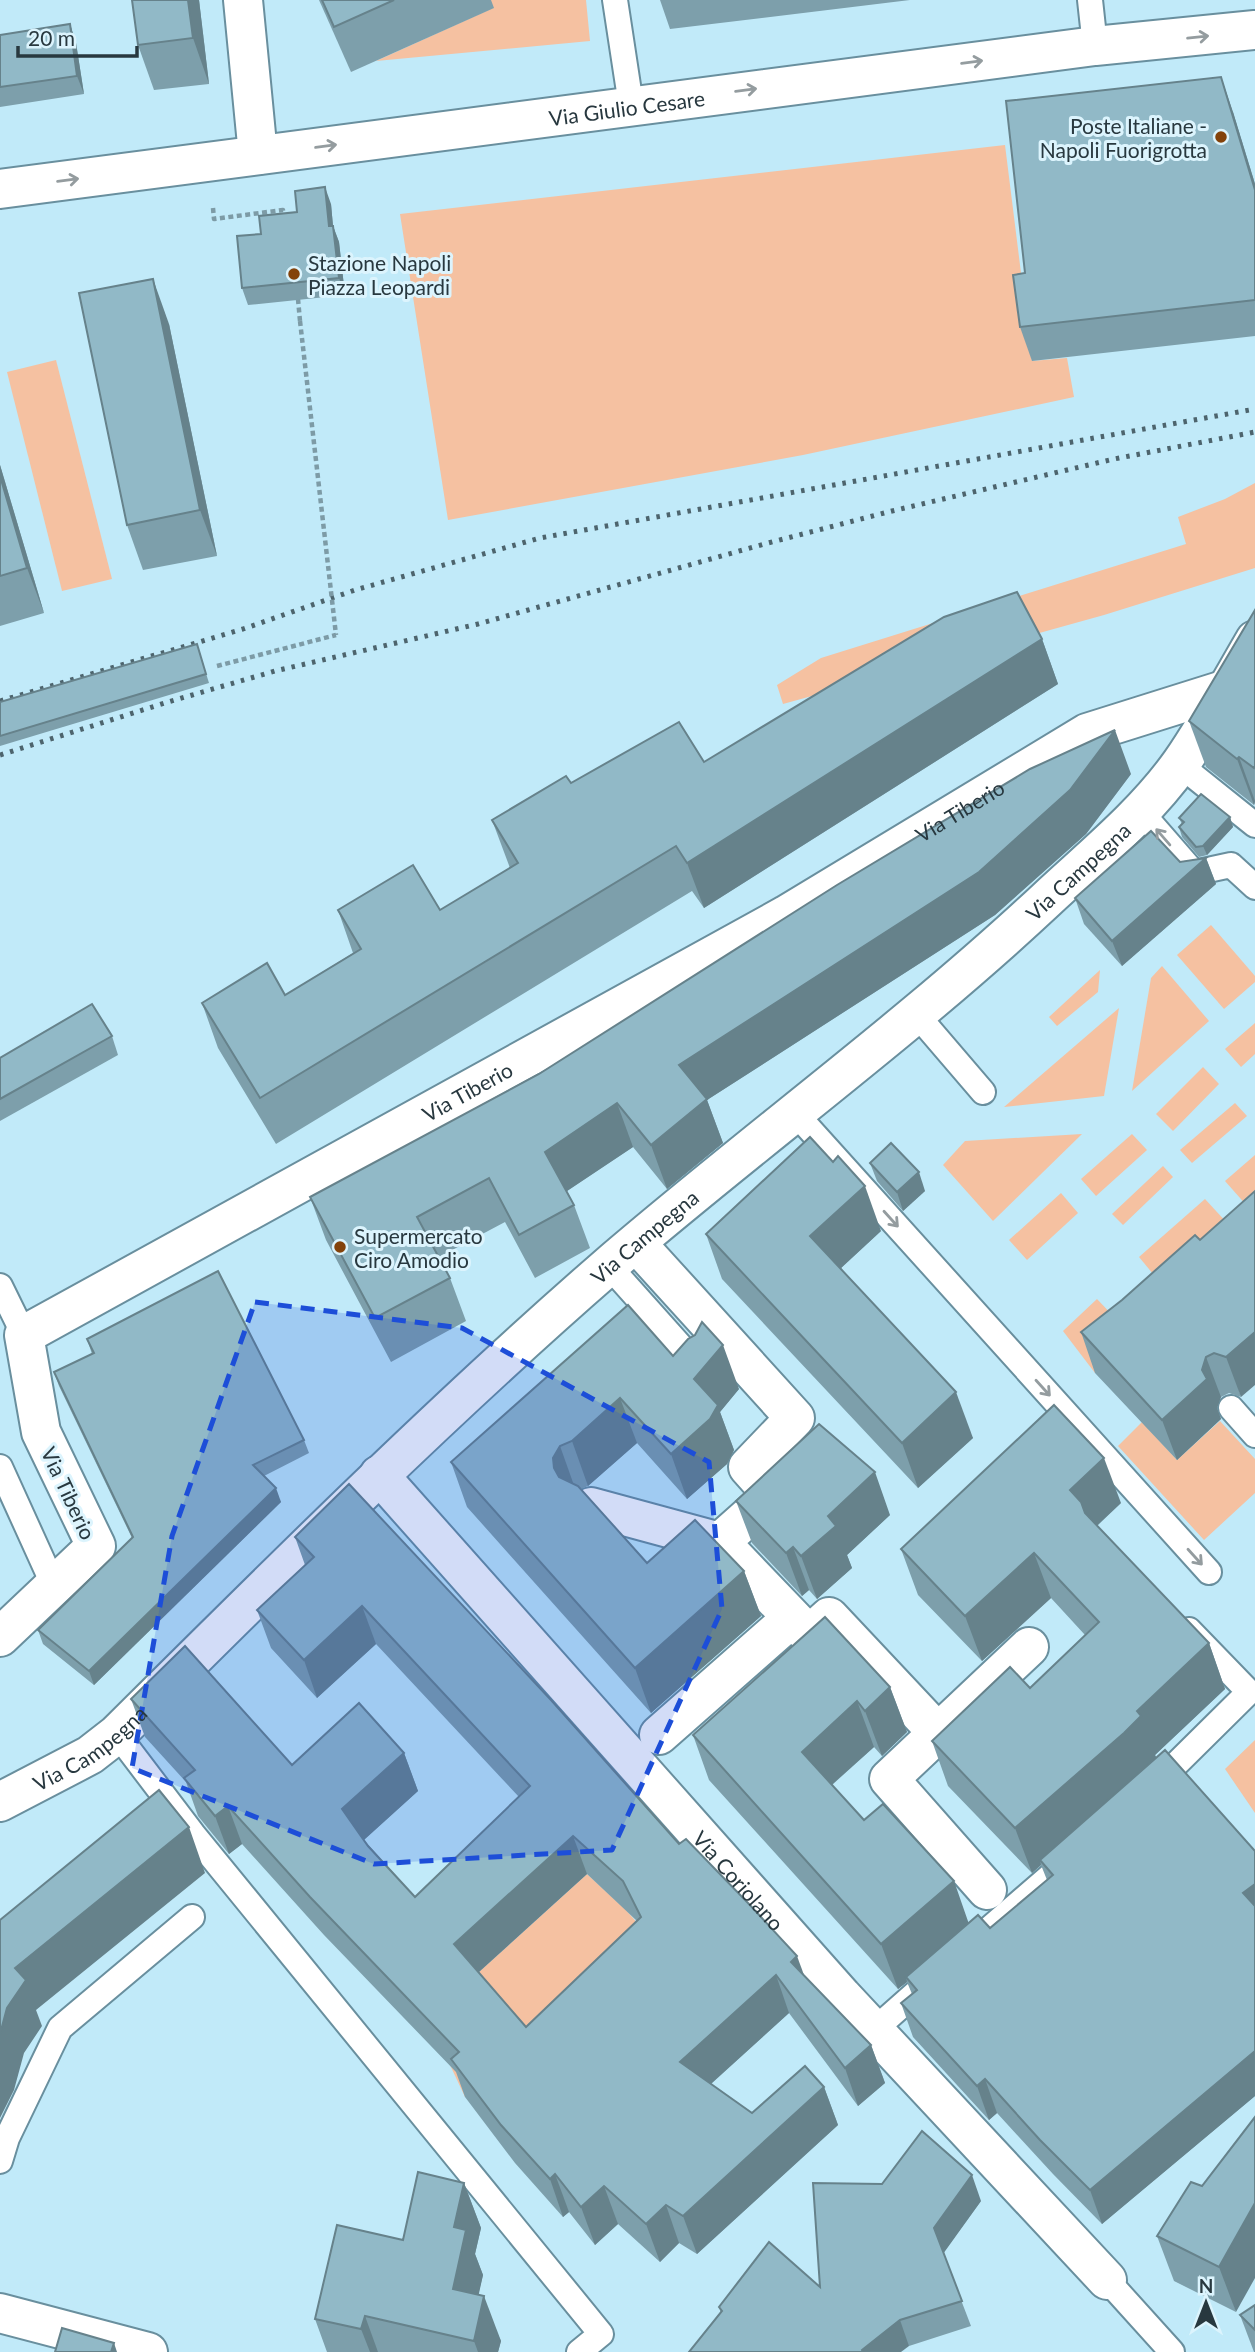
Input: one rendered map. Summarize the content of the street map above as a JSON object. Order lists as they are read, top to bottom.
{
  "streets": {
    "street": [
      "Via Giulio Cesare",
      "Via Tiberio",
      "Via Campegna",
      "Via Coriolano"
    ]
  },
  "crossings": [
    ["Via Tiberio", "Via Campegna"],
    ["Via Campegna", "Via Coriolano"]
  ],
  "one_way": ["Via Giulio Cesare"],
  "places": ["Poste Italiane - Napoli Fuorigrotta", "Stazione Napoli Piazza Leopardi", "Supermercato Ciro Amodio"],
  "scale_bar": "20 m",
  "north": "top"
}
